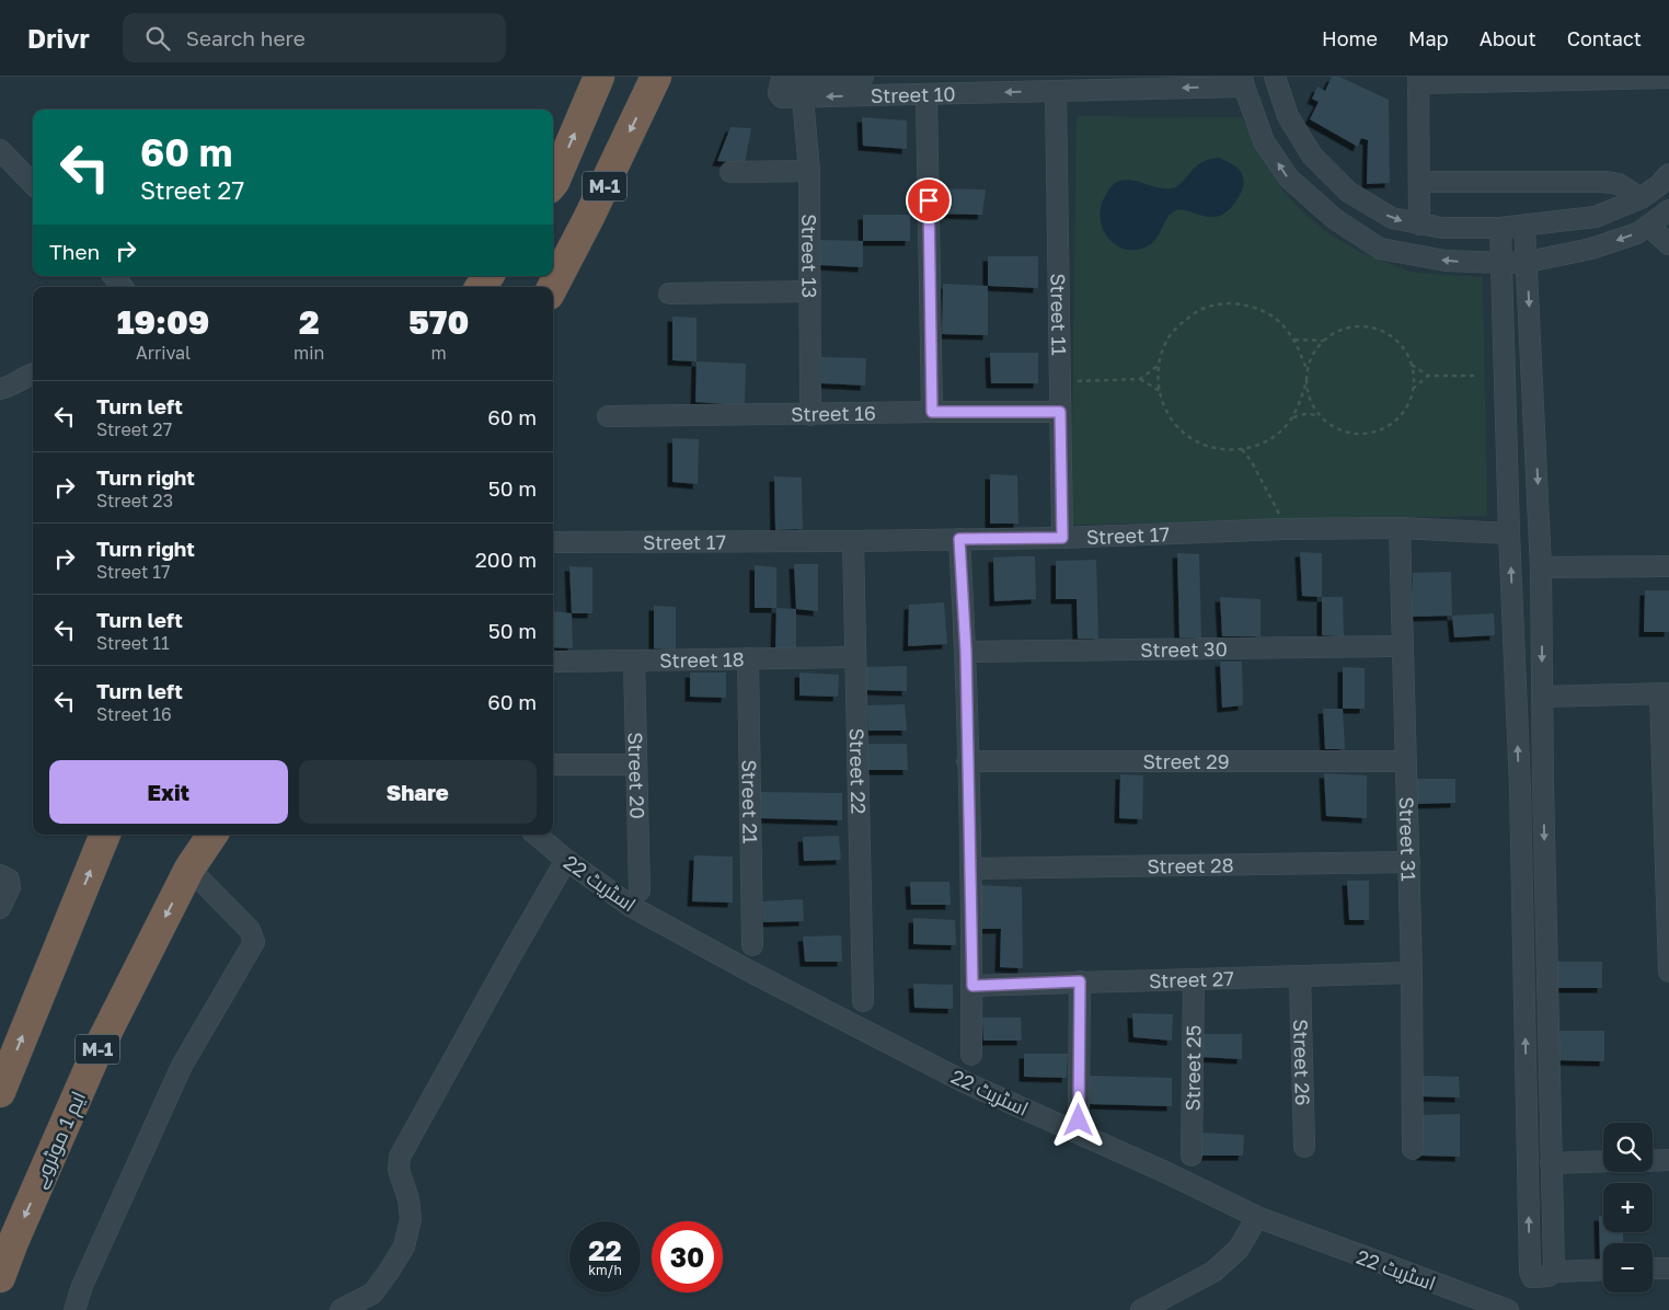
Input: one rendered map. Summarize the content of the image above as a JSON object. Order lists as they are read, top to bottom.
{
  "streets": {
    "highway": ["M-1", "ایم 1 موٹروے"],
    "street": [
      "Street 10",
      "Street 13",
      "Street 11",
      "Street 16",
      "Street 17",
      "Street 30",
      "Street 18",
      "Street 29",
      "Street 22",
      "Street 20",
      "Street 21",
      "Street 31",
      "Street 28",
      "اسٹریٹ 22",
      "Street 27",
      "Street 26",
      "Street 25"
    ]
  },
  "crossings": [
    ["Street 10", "Street 13"],
    ["Street 10", "Street 11"],
    ["Street 13", "Street 16"],
    ["Street 11", "Street 16"],
    ["Street 11", "Street 17"],
    ["Street 17", "Street 22"],
    ["Street 17", "Street 31"],
    ["Street 30", "Street 31"],
    ["Street 18", "Street 22"],
    ["Street 18", "Street 20"],
    ["Street 18", "Street 21"],
    ["Street 29", "Street 31"],
    ["Street 31", "Street 28"],
    ["Street 31", "Street 27"],
    ["Street 27", "Street 26"],
    ["Street 27", "Street 25"]
  ],
  "one_way": ["Street 10"],
  "page": {
    "header": "Drivr",
    "search": "Search here",
    "nav": [
      "Home",
      "Map",
      "About",
      "Contact"
    ],
    "turn": ["60 m", "Street 27"],
    "then": "Then",
    "eta": [
      "19:09",
      "Arrival",
      "2",
      "min",
      "570",
      "m"
    ],
    "list": [
      {
        "name": "Turn left",
        "note": "Street 27",
        "value": "60 m"
      },
      {
        "name": "Turn right",
        "note": "Street 23",
        "value": "50 m"
      },
      {
        "name": "Turn right",
        "note": "Street 17",
        "value": "200 m"
      },
      {
        "name": "Turn left",
        "note": "Street 11",
        "value": "50 m"
      },
      {
        "name": "Turn left",
        "note": "Street 16",
        "value": "60 m"
      }
    ],
    "buttons": ["Exit", "Share"],
    "map_buttons": ["+", "−"],
    "speed": "22 km/h",
    "limit": "30"
  }
}
